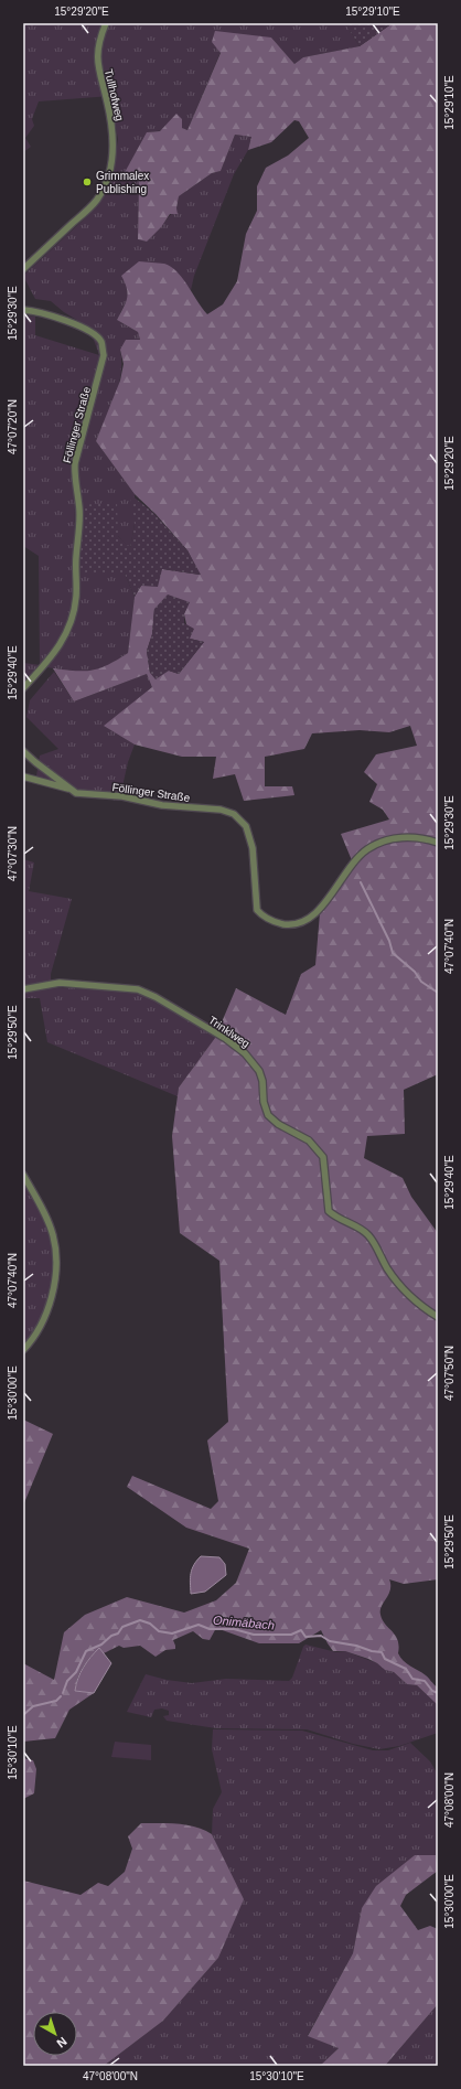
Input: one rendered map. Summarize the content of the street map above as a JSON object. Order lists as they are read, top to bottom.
{
  "streets": {
    "street": ["Tullhofweg", "Föllinger Straße", "Trinklweg"]
  },
  "water": ["Onimäbach"],
  "places": ["Grimmalex Publishing"],
  "north": "bottom right",
  "coordinates": [
    "15°29'20\"E",
    "15°29'10\"E",
    "15°29'30\"E",
    "47°07'20\"N",
    "15°29'40\"E",
    "47°07'30\"N",
    "47°07'40\"N",
    "15°29'50\"E",
    "47°07'50\"N",
    "15°30'00\"E",
    "15°30'10\"E",
    "47°08'00\"N"
  ]
}
